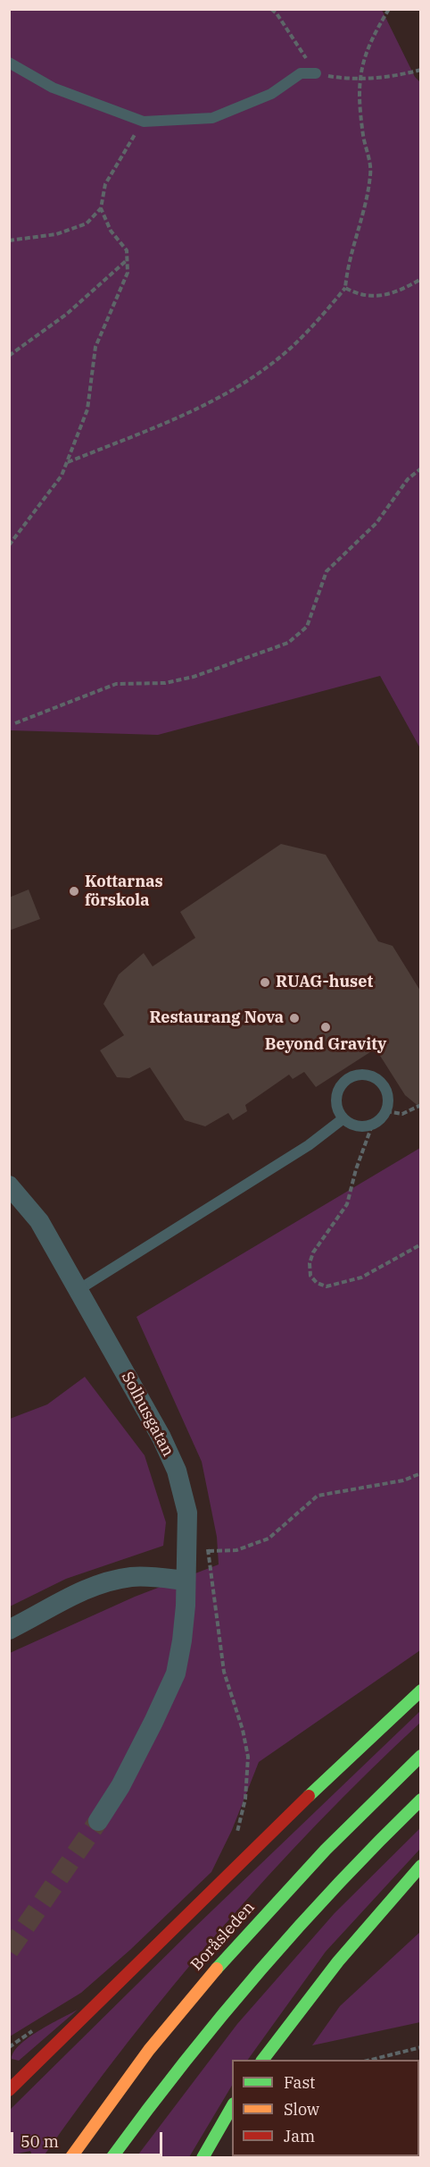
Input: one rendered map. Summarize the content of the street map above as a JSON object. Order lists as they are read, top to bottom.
{
  "streets": {
    "highway": ["Boråsleden"],
    "street": ["Solhusgatan"]
  },
  "places": [
    "Kottarnas förskola",
    "RUAG-huset",
    "Restaurang Nova",
    "Beyond Gravity"
  ],
  "legend": ["Fast", "Slow", "Jam"],
  "scale_bar": "50 m"
}
